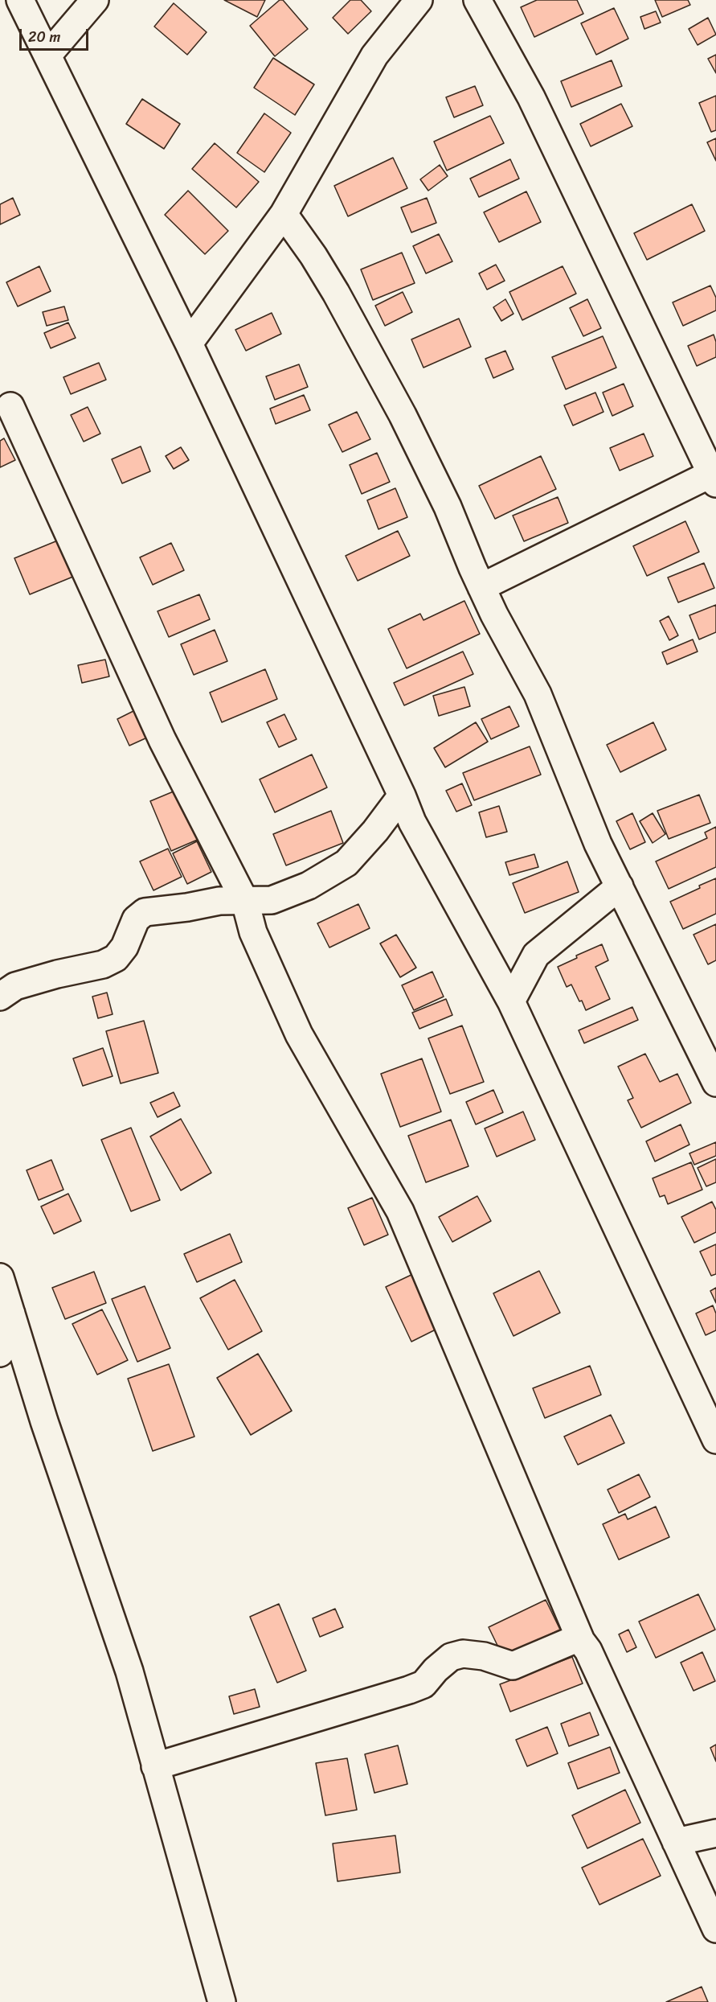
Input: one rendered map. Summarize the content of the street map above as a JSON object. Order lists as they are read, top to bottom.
{
  "scale_bar": "20 m"
}
